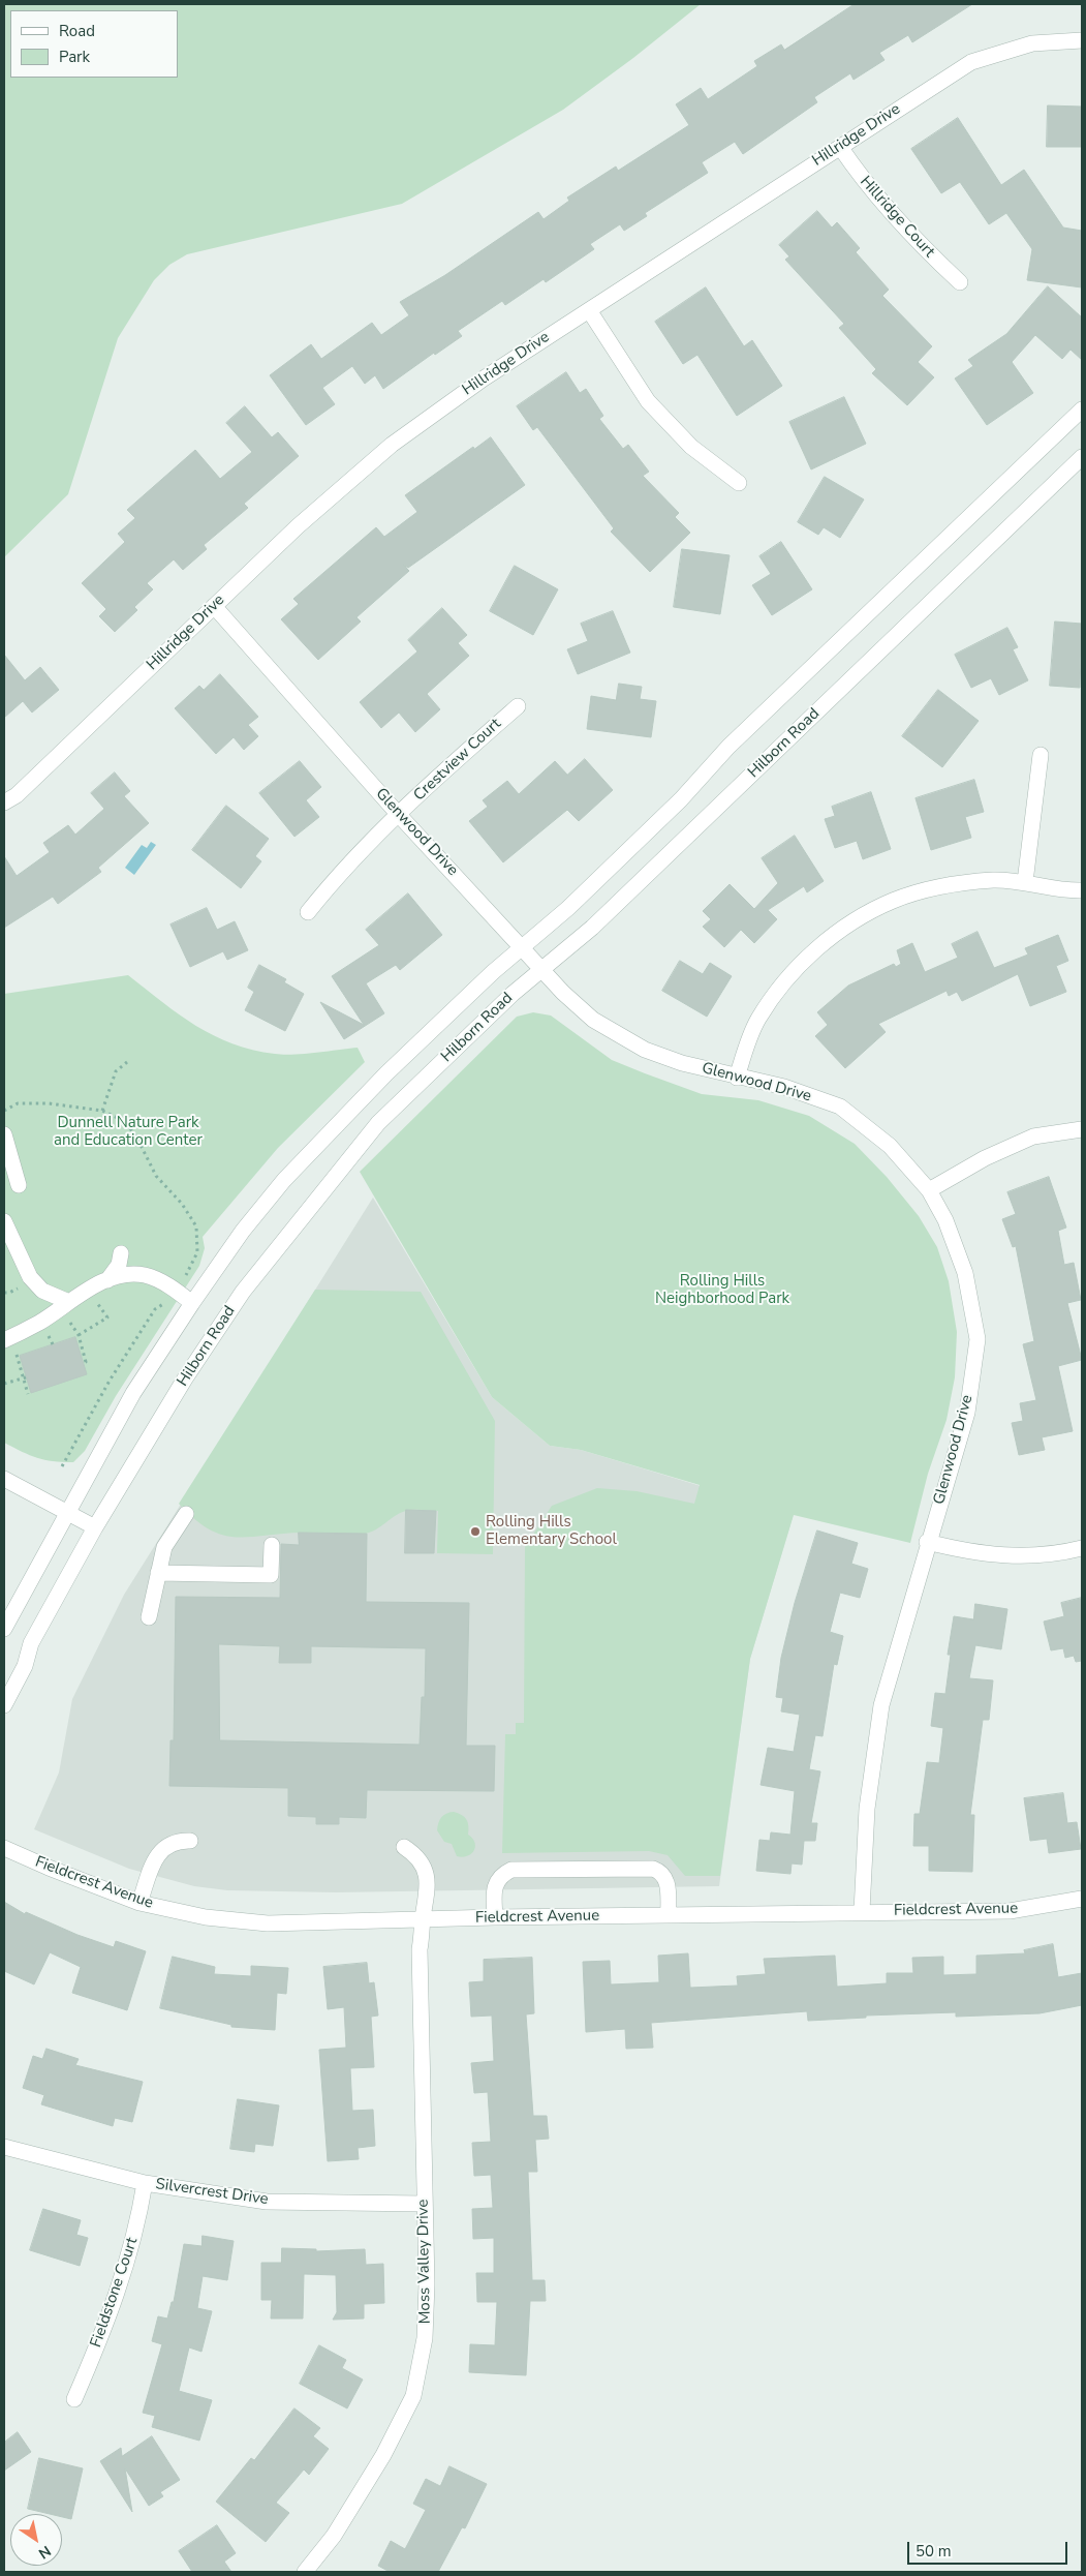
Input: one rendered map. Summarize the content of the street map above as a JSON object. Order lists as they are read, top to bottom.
{
  "streets": {
    "street": [
      "Hillridge Drive",
      "Hillridge Court",
      "Hilborn Road",
      "Crestview Court",
      "Glenwood Drive",
      "Fieldcrest Avenue",
      "Silvercrest Drive",
      "Moss Valley Drive",
      "Fieldstone Court"
    ]
  },
  "crossings": [
    ["Hillridge Drive", "Hillridge Court"],
    ["Hillridge Drive", "Glenwood Drive"],
    ["Hilborn Road", "Glenwood Drive"],
    ["Crestview Court", "Glenwood Drive"],
    ["Glenwood Drive", "Fieldcrest Avenue"],
    ["Fieldcrest Avenue", "Moss Valley Drive"],
    ["Silvercrest Drive", "Moss Valley Drive"],
    ["Silvercrest Drive", "Fieldstone Court"]
  ],
  "parks": ["Dunnell Nature Park and Education Center", "Rolling Hills Neighborhood Park"],
  "places": ["Rolling Hills Elementary School"],
  "legend": ["Road", "Park"],
  "scale_bar": "50 m",
  "north": "bottom right"
}
